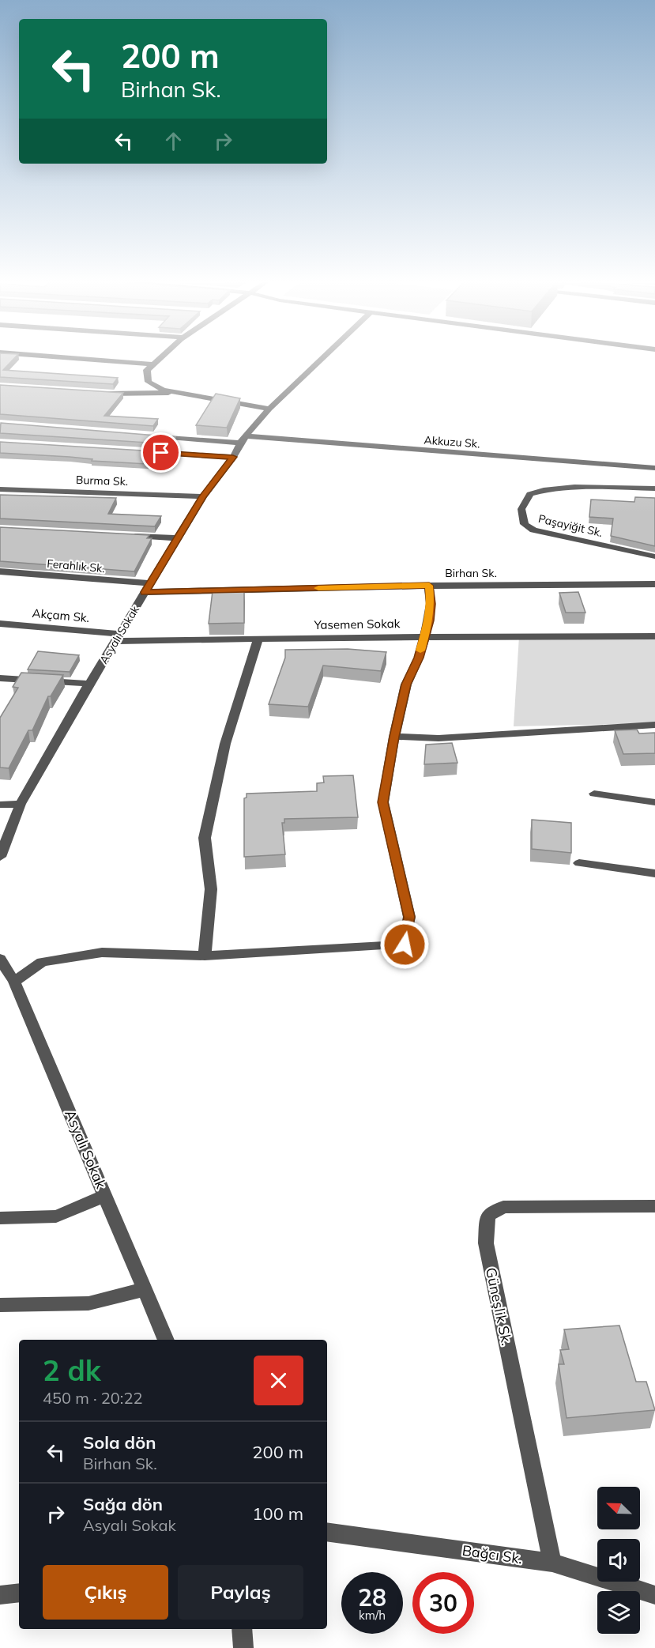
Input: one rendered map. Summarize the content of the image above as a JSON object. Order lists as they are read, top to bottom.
{
  "streets": {
    "street": [
      "Akkuzu Sk.",
      "Burma Sk.",
      "Paşayiğit Sk.",
      "Ferahlık Sk.",
      "Birhan Sk.",
      "Akçam Sk.",
      "Yasemen Sokak",
      "Asyalı Sokak",
      "Güneşlik Sk.",
      "Bağcı Sk."
    ]
  },
  "crossings": [
    ["Akkuzu Sk.", "Asyalı Sokak"],
    ["Burma Sk.", "Asyalı Sokak"],
    ["Ferahlık Sk.", "Birhan Sk."],
    ["Ferahlık Sk.", "Asyalı Sokak"],
    ["Birhan Sk.", "Asyalı Sokak"],
    ["Akçam Sk.", "Yasemen Sokak"],
    ["Akçam Sk.", "Asyalı Sokak"],
    ["Yasemen Sokak", "Asyalı Sokak"],
    ["Güneşlik Sk.", "Bağcı Sk."]
  ],
  "north": "top left",
  "page": {
    "turn": ["200 m", "Birhan Sk."],
    "heading": ["2 dk", "450 m · 20:22"],
    "list": [
      {
        "name": "Sola dön",
        "note": "Birhan Sk.",
        "value": "200 m"
      },
      {
        "name": "Sağa dön",
        "note": "Asyalı Sokak",
        "value": "100 m"
      }
    ],
    "buttons": ["Çıkış", "Paylaş"],
    "speed": "28 km/h",
    "limit": "30"
  }
}
